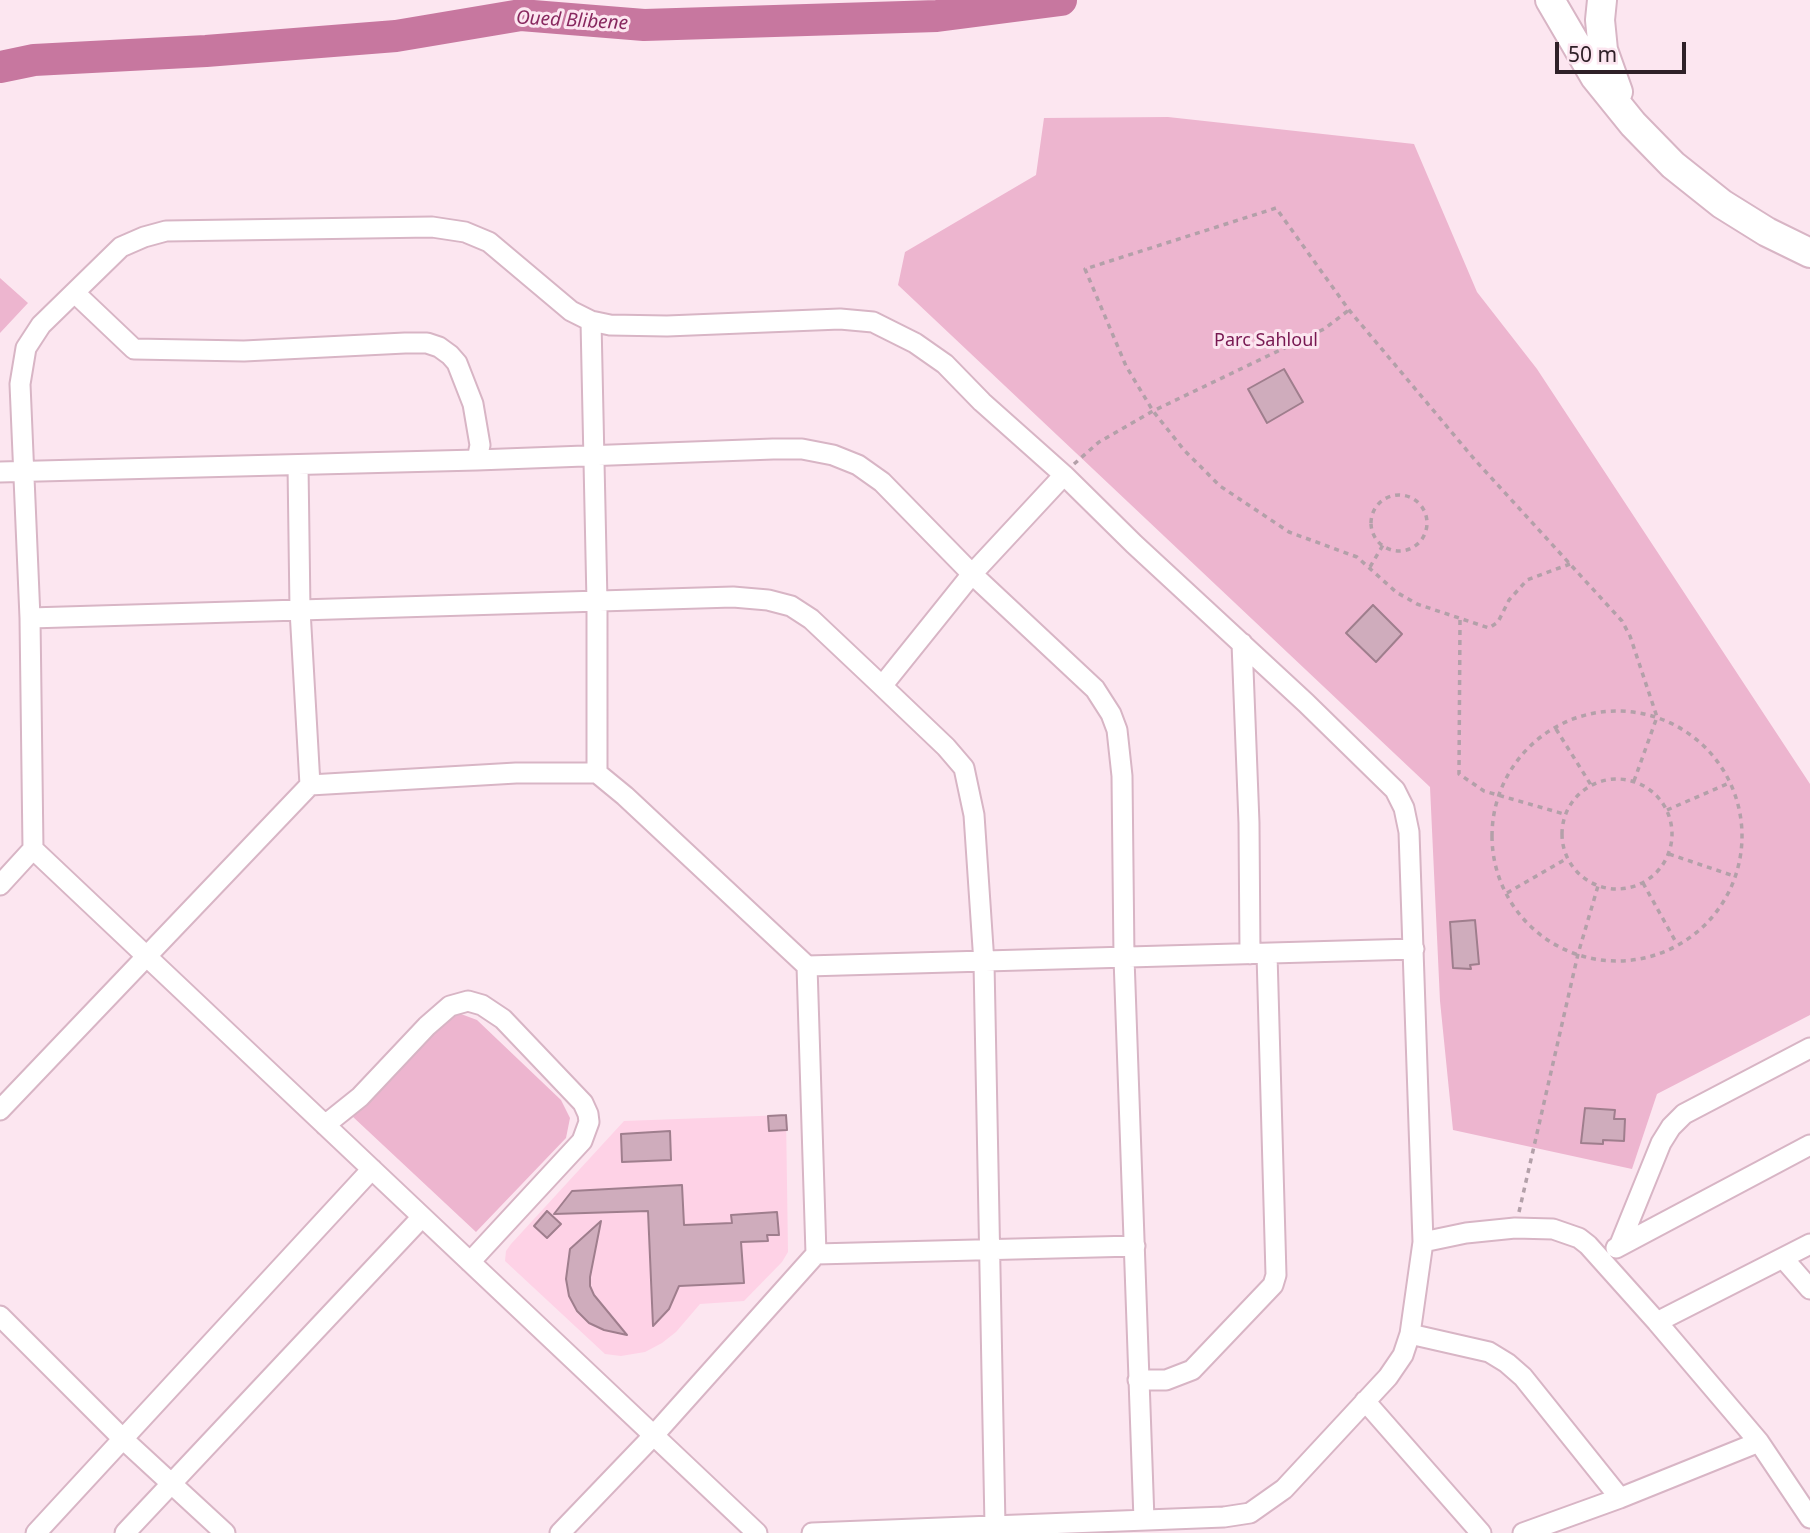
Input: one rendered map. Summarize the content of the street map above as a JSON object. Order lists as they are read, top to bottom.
{
  "water": ["Oued Blibene"],
  "parks": ["Parc Sahloul"],
  "scale_bar": "50 m"
}
